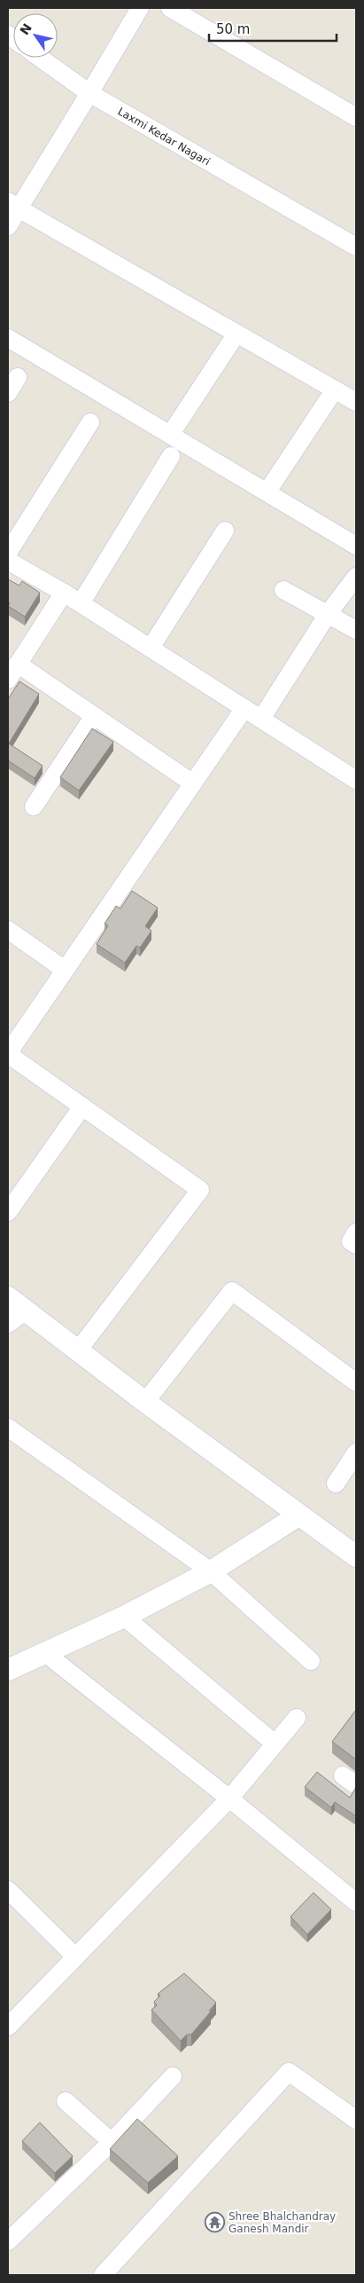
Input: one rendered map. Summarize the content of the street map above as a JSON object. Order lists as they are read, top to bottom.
{
  "streets": {
    "street": ["Laxmi Kedar Nagari"]
  },
  "places": {
    "temple": ["Shree Bhalchandray Ganesh Mandir"]
  },
  "scale_bar": "50 m",
  "north": "top left"
}
